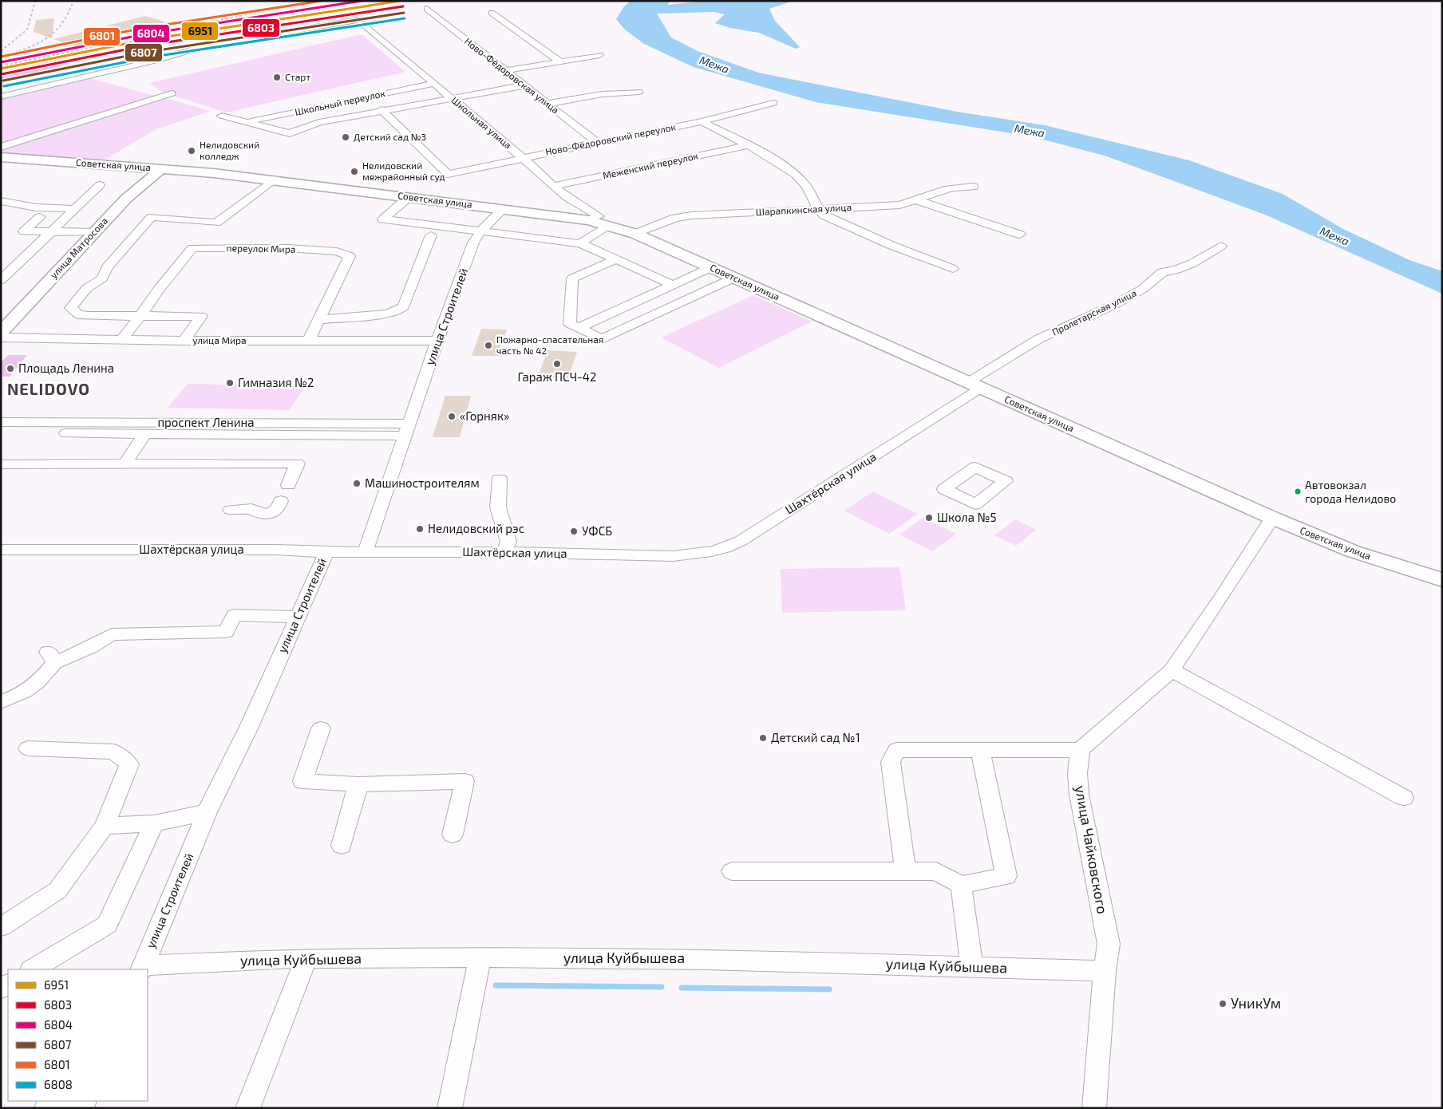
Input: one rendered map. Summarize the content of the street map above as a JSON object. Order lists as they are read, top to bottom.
{
  "streets": {
    "main road": ["Советская улица", "улица Матросова"],
    "street": [
      "Ново-Фёдоровская улица",
      "Школьный переулок",
      "Школьная улица",
      "Ново-Фёдоровский переулок",
      "Меженский переулок",
      "Шарапкинская улица",
      "переулок Мира",
      "Пролетарская улица",
      "улица Строителей",
      "улица Мира",
      "проспект Ленина",
      "Шахтёрская улица",
      "улица Чайковского",
      "улица Куйбышева"
    ]
  },
  "crossings": [
    ["Ново-Фёдоровская улица", "Школьный переулок"],
    ["Ново-Фёдоровская улица", "Ново-Фёдоровский переулок"],
    ["Школьный переулок", "Школьная улица"],
    ["Школьный переулок", "Ново-Фёдоровский переулок"],
    ["Школьная улица", "Ново-Фёдоровский переулок"],
    ["Школьная улица", "Советская улица"],
    ["Школьная улица", "Меженский переулок"],
    ["Советская улица", "Шарапкинская улица"],
    ["Советская улица", "улица Матросова"],
    ["Советская улица", "Пролетарская улица"],
    ["Советская улица", "улица Строителей"],
    ["Советская улица", "Шахтёрская улица"],
    ["переулок Мира", "улица Мира"],
    ["улица Строителей", "улица Мира"],
    ["улица Строителей", "проспект Ленина"],
    ["улица Строителей", "Шахтёрская улица"],
    ["улица Строителей", "улица Куйбышева"],
    ["улица Чайковского", "улица Куйбышева"]
  ],
  "districts": ["NELIDOVO"],
  "water": ["Межа"],
  "places": [
    "Старт",
    "Детский сад №3",
    "Нелидовский колледж",
    "Нелидовский межрайонный суд",
    "Пожарно-спасательная часть № 42",
    "Гараж ПСЧ-42",
    "Площадь Ленина",
    "Гимназия №2",
    "«Горняк»",
    "Машиностроителям",
    "Автовокзал города Нелидово",
    "Школа №5",
    "Нелидовский рэс",
    "УФСБ",
    "Детский сад №1",
    "УникУм"
  ],
  "lines": [
    "transit line 6951",
    "transit line 6804",
    "transit line 6801",
    "transit line 6803",
    "transit line 6807",
    "transit line 6808"
  ],
  "legend": [
    "6951",
    "6803",
    "6804",
    "6807",
    "6801",
    "6808"
  ]
}
